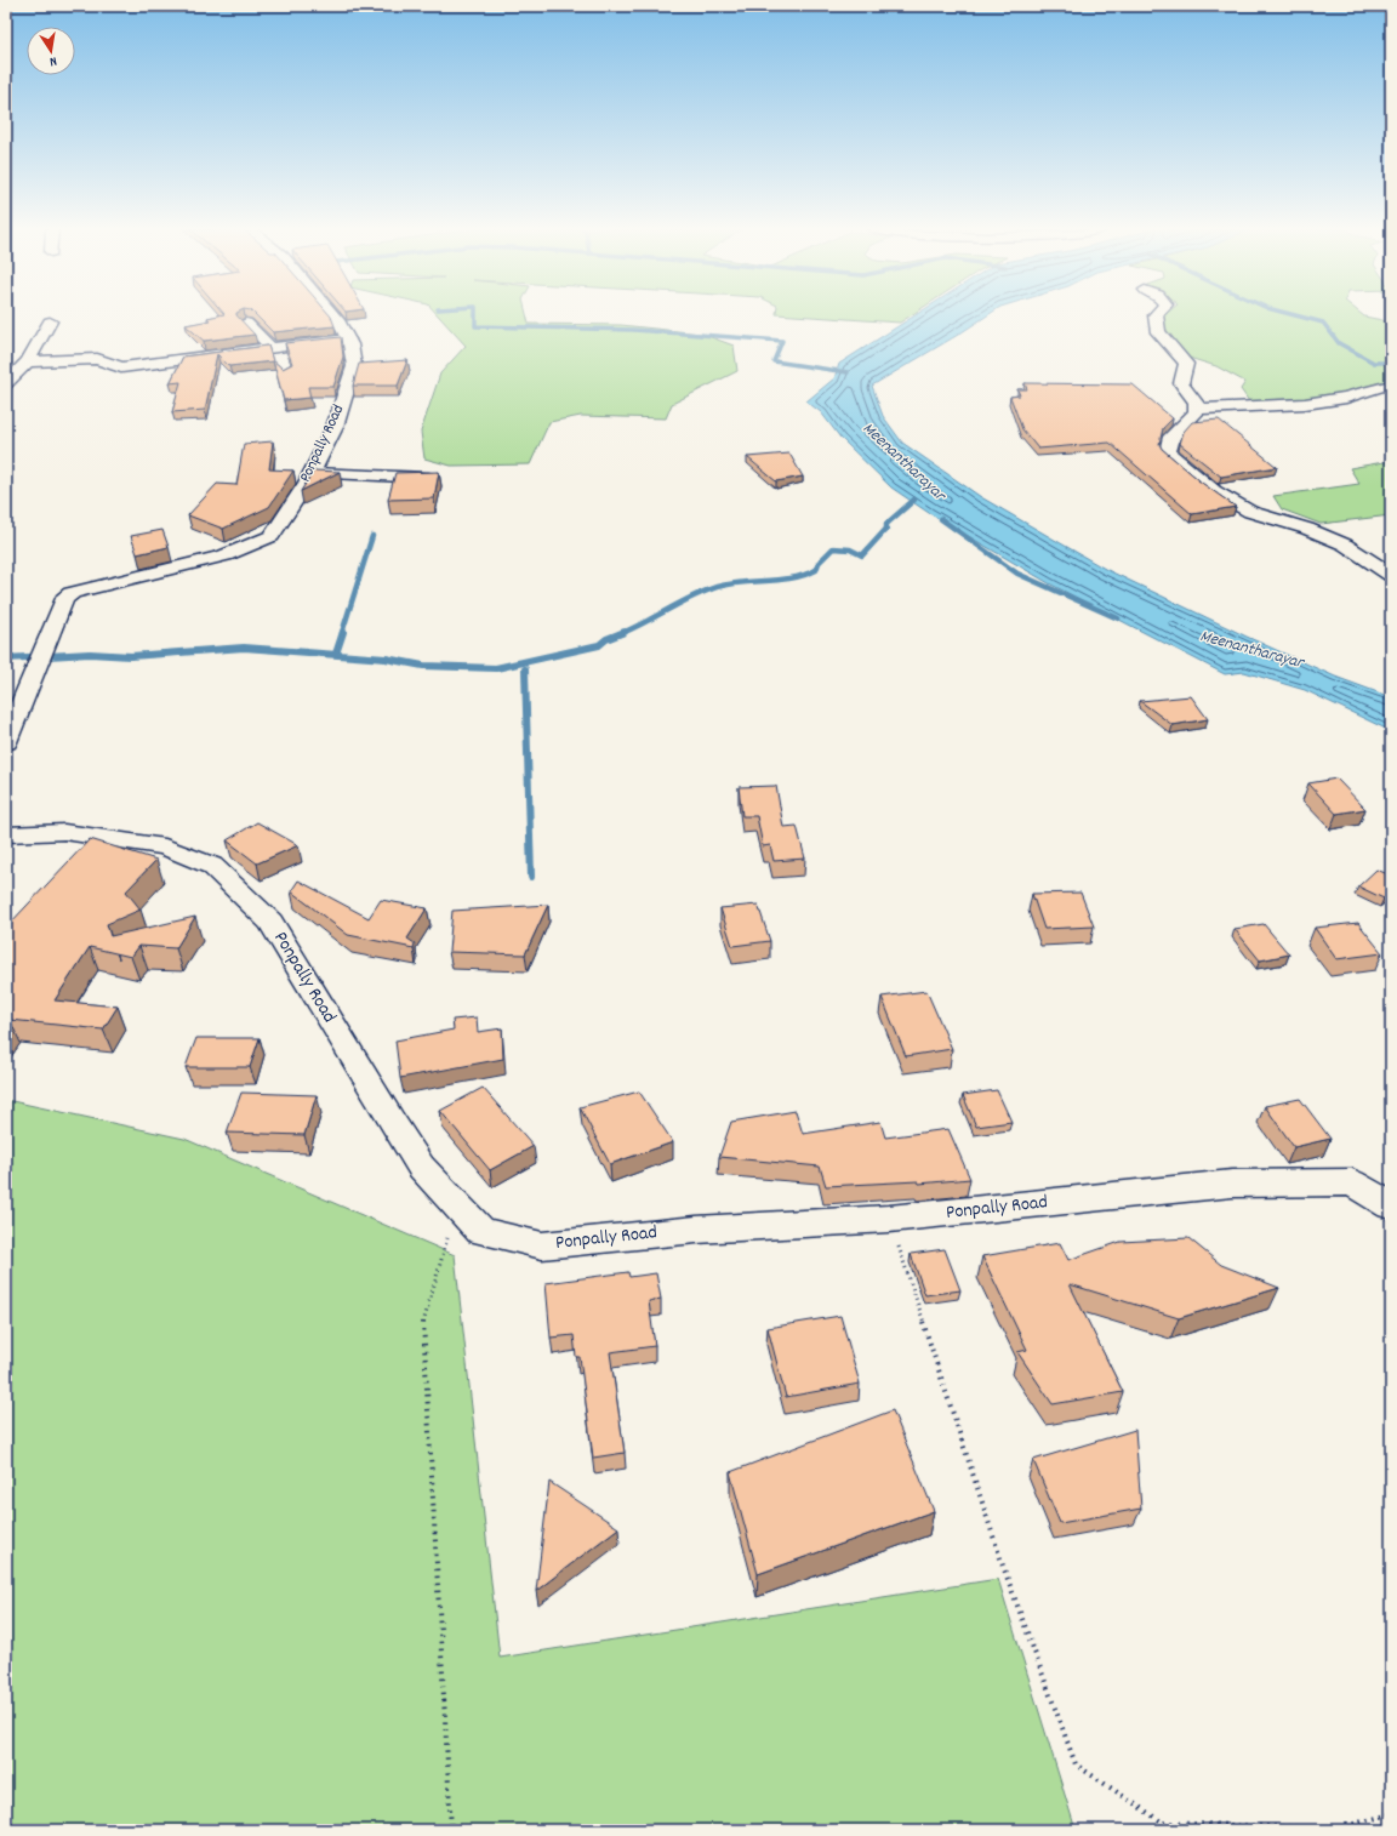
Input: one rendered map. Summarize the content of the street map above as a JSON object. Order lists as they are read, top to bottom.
{
  "streets": {
    "main road": ["Ponpally Road"]
  },
  "water": ["Meenantharayar"],
  "north": "bottom"
}
